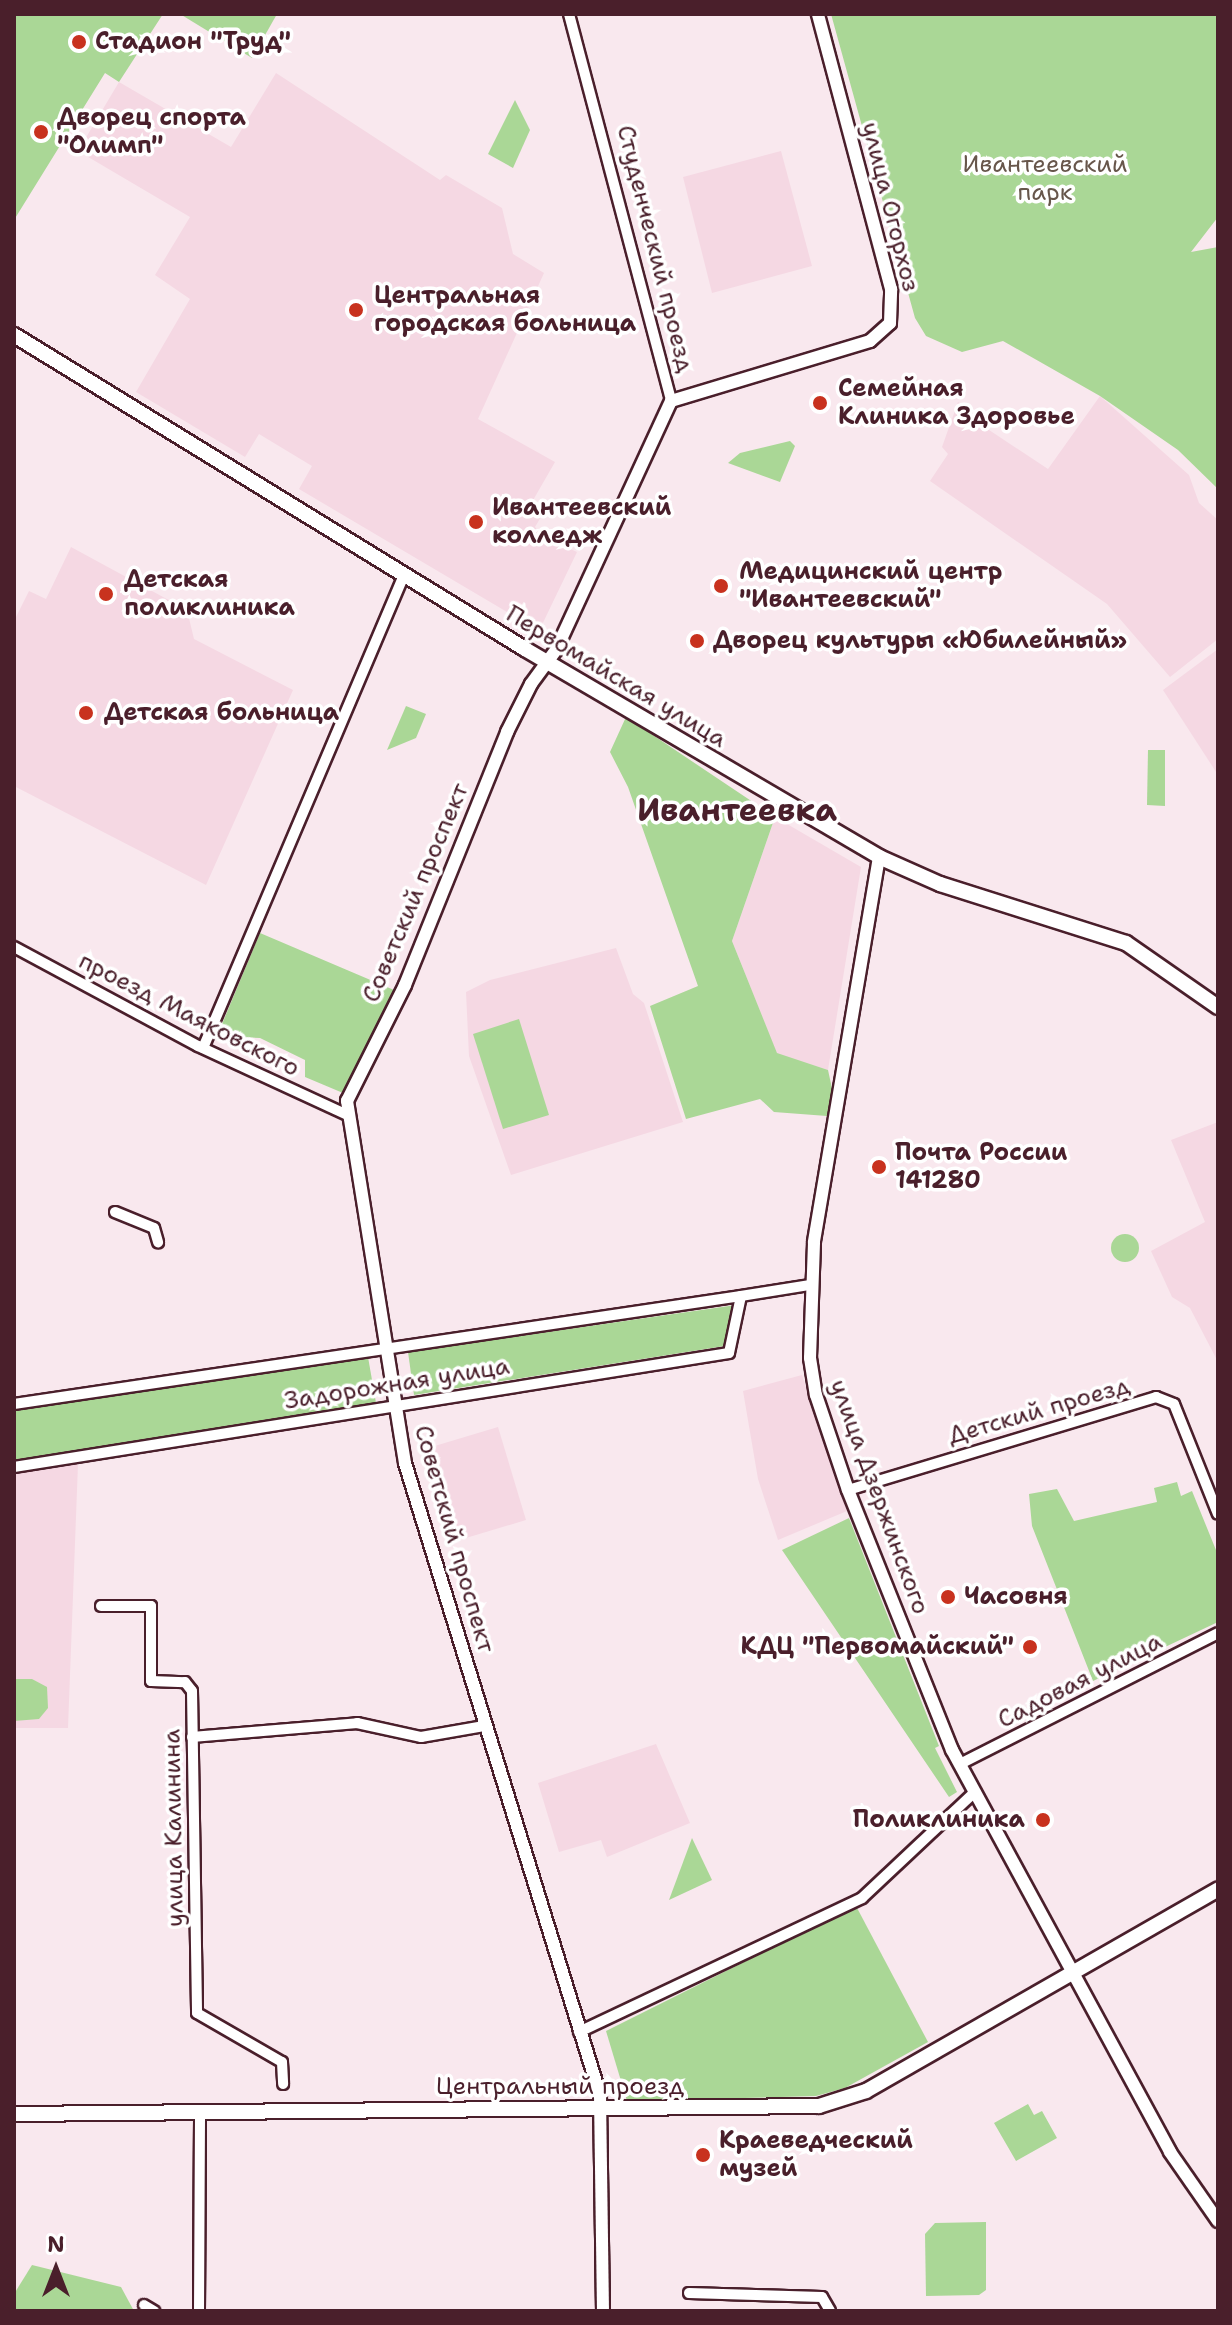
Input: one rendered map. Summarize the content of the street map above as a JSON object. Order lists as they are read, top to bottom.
{
  "streets": {
    "main road": ["Первомайская улица", "Центральный проезд"],
    "street": [
      "улица Огорхоз",
      "Студенческий проезд",
      "Советский проспект",
      "проезд Маяковского",
      "Задорожная улица",
      "Детский проезд",
      "улица Дзержинского",
      "Садовая улица",
      "улица Калинина"
    ]
  },
  "crossings": [
    ["улица Огорхоз", "Студенческий проезд"],
    ["Студенческий проезд", "Первомайская улица"],
    ["Студенческий проезд", "Советский проспект"],
    ["Первомайская улица", "Советский проспект"],
    ["Первомайская улица", "улица Дзержинского"],
    ["Советский проспект", "проезд Маяковского"],
    ["Советский проспект", "Задорожная улица"],
    ["Советский проспект", "Центральный проезд"],
    ["Задорожная улица", "улица Дзержинского"],
    ["Детский проезд", "улица Дзержинского"],
    ["улица Дзержинского", "Садовая улица"],
    ["улица Дзержинского", "Центральный проезд"]
  ],
  "districts": ["Ивантеевка"],
  "parks": ["Ивантеевский парк"],
  "places": [
    "Стадион \"Труд\"",
    "Дворец спорта \"Олимп\"",
    "Центральная городская больница",
    "Семейная Клиника Здоровье",
    "Ивантеевский колледж",
    "Медицинский центр \"Ивантеевский\"",
    "Детская поликлиника",
    "Дворец культуры «Юбилейный»",
    "Детская больница",
    "Почта России 141280",
    "Часовня",
    "КДЦ \"Первомайский\"",
    "Поликлиника",
    "Краеведческий музей"
  ],
  "north": "top"
}
